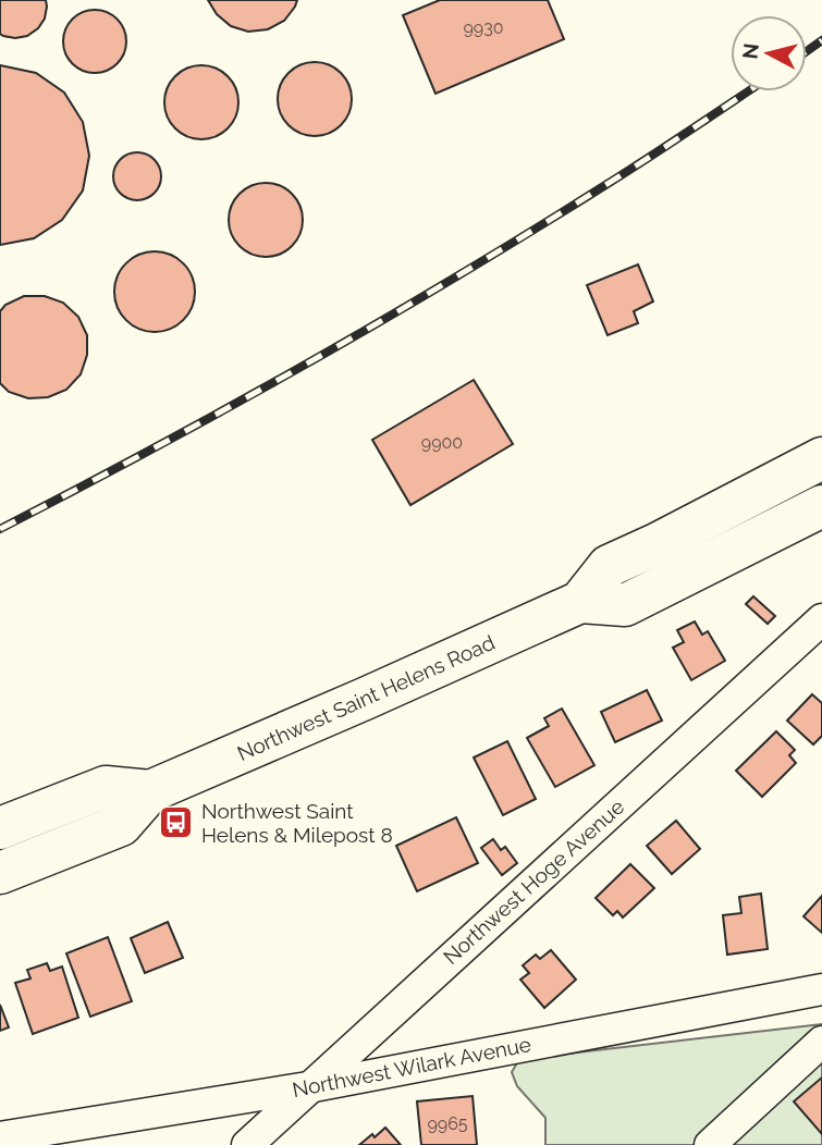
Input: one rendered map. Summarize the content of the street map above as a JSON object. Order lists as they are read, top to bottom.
{
  "streets": {
    "highway": ["Northwest Saint Helens Road"],
    "street": ["Northwest Hoge Avenue", "Northwest Wilark Avenue"]
  },
  "crossings": [
    ["Northwest Hoge Avenue", "Northwest Wilark Avenue"]
  ],
  "places": {
    "bus stop": ["Northwest Saint Helens & Milepost 8"]
  },
  "house_numbers": ["9930", "9900", "9965"],
  "north": "left"
}
